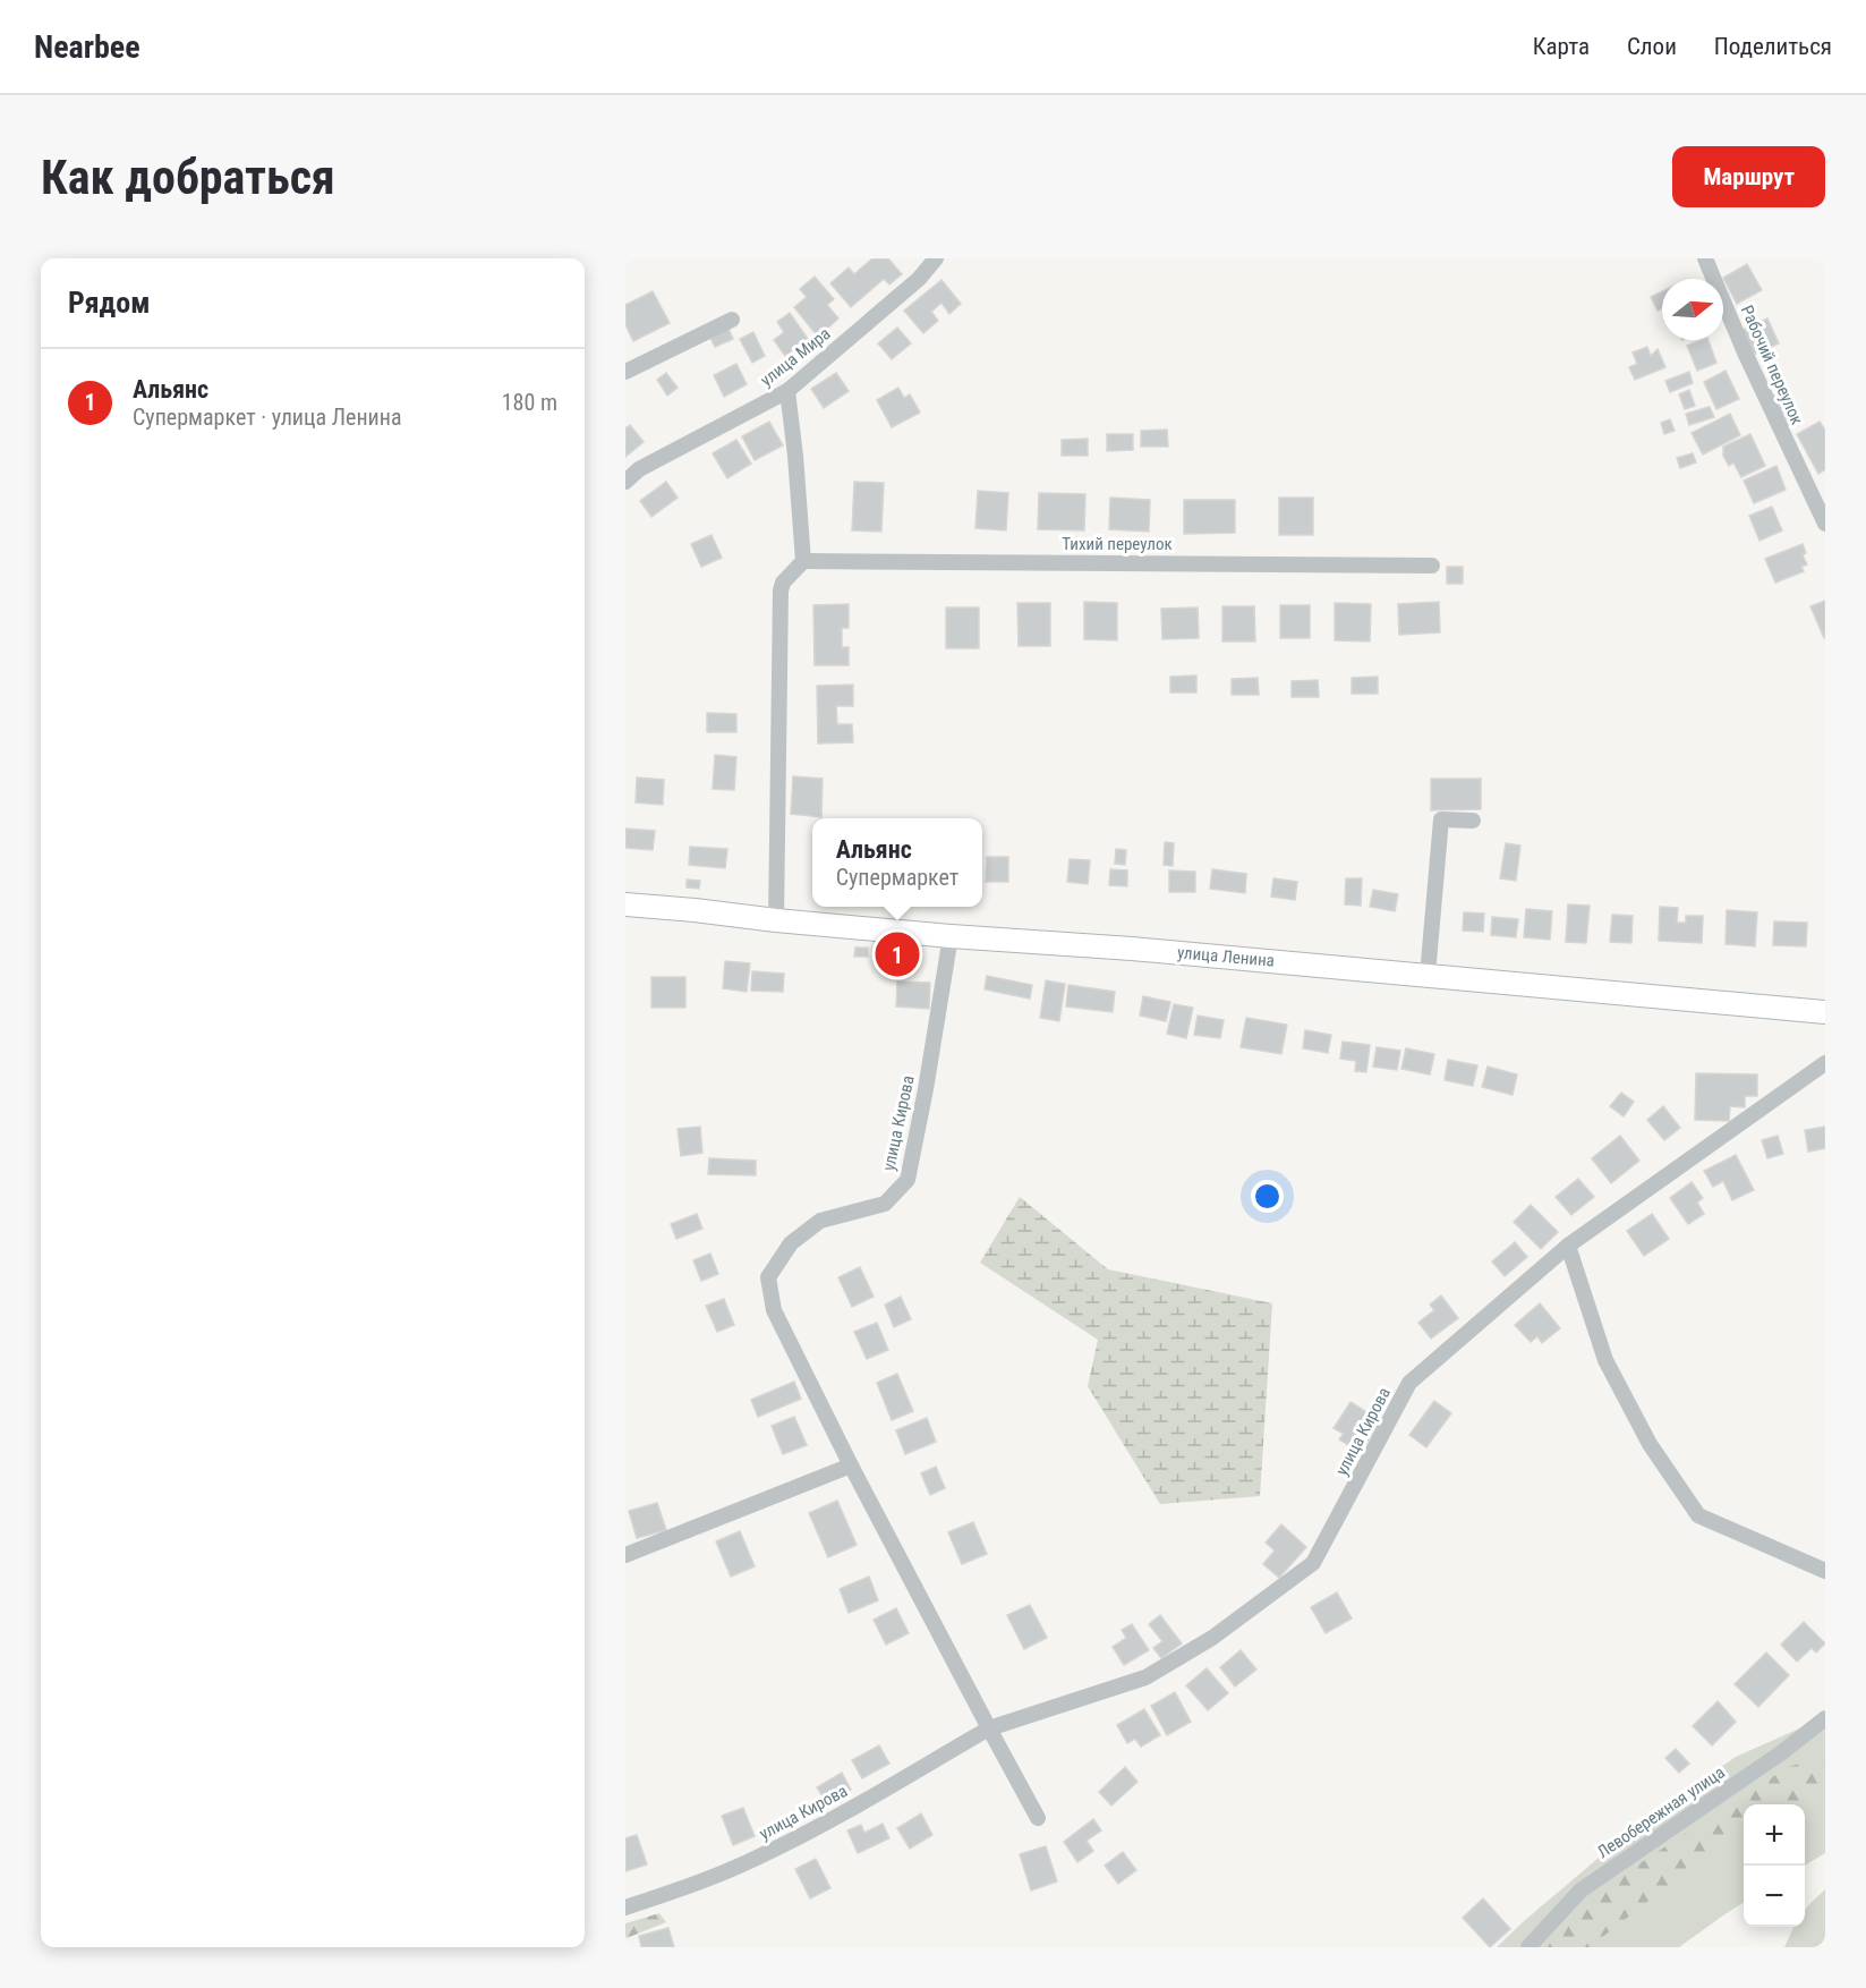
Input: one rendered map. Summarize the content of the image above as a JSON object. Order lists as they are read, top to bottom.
{
  "streets": {
    "main road": ["улица Ленина"],
    "street": [
      "улица Мира",
      "Рабочий переулок",
      "Тихий переулок",
      "улица Кирова",
      "Левобережная улица"
    ]
  },
  "crossings": [
    ["улица Ленина", "улица Кирова"]
  ],
  "north": "right",
  "page": {
    "header": "Nearbee",
    "nav": ["Карта", "Слои", "Поделиться"],
    "buttons": "Маршрут",
    "title": "Как добраться",
    "heading": "Рядом",
    "list": [
      {
        "mark": "1",
        "name": "Альянс",
        "note": "Супермаркет · улица Ленина",
        "value": "180 m"
      }
    ],
    "popup": ["Альянс", "Супермаркет"],
    "pins": "1",
    "map_buttons": ["+", "−"]
  }
}
